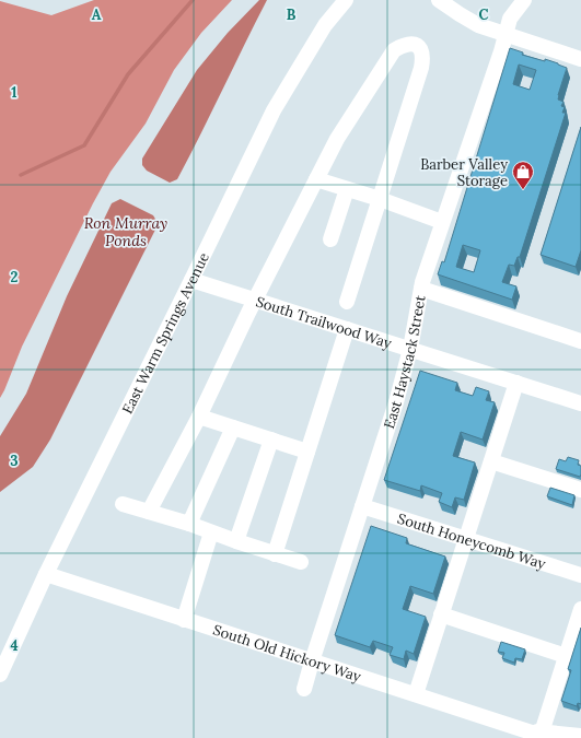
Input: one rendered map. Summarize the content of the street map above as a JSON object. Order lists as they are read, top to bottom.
{
  "streets": {
    "street": [
      "South Trailwood Way",
      "East Warm Springs Avenue",
      "East Haystack Street",
      "South Honeycomb Way",
      "South Old Hickory Way"
    ]
  },
  "crossings": [
    ["South Trailwood Way", "East Warm Springs Avenue"],
    ["South Trailwood Way", "East Haystack Street"],
    ["East Warm Springs Avenue", "South Old Hickory Way"],
    ["East Haystack Street", "South Honeycomb Way"],
    ["East Haystack Street", "South Old Hickory Way"]
  ],
  "water": ["Ron Murray Ponds"],
  "places": {
    "shop": ["Barber Valley Storage"]
  },
  "grid": {
    "columns": ["A", "B", "C"],
    "rows": [
      "1",
      "2",
      "3",
      "4"
    ]
  }
}
